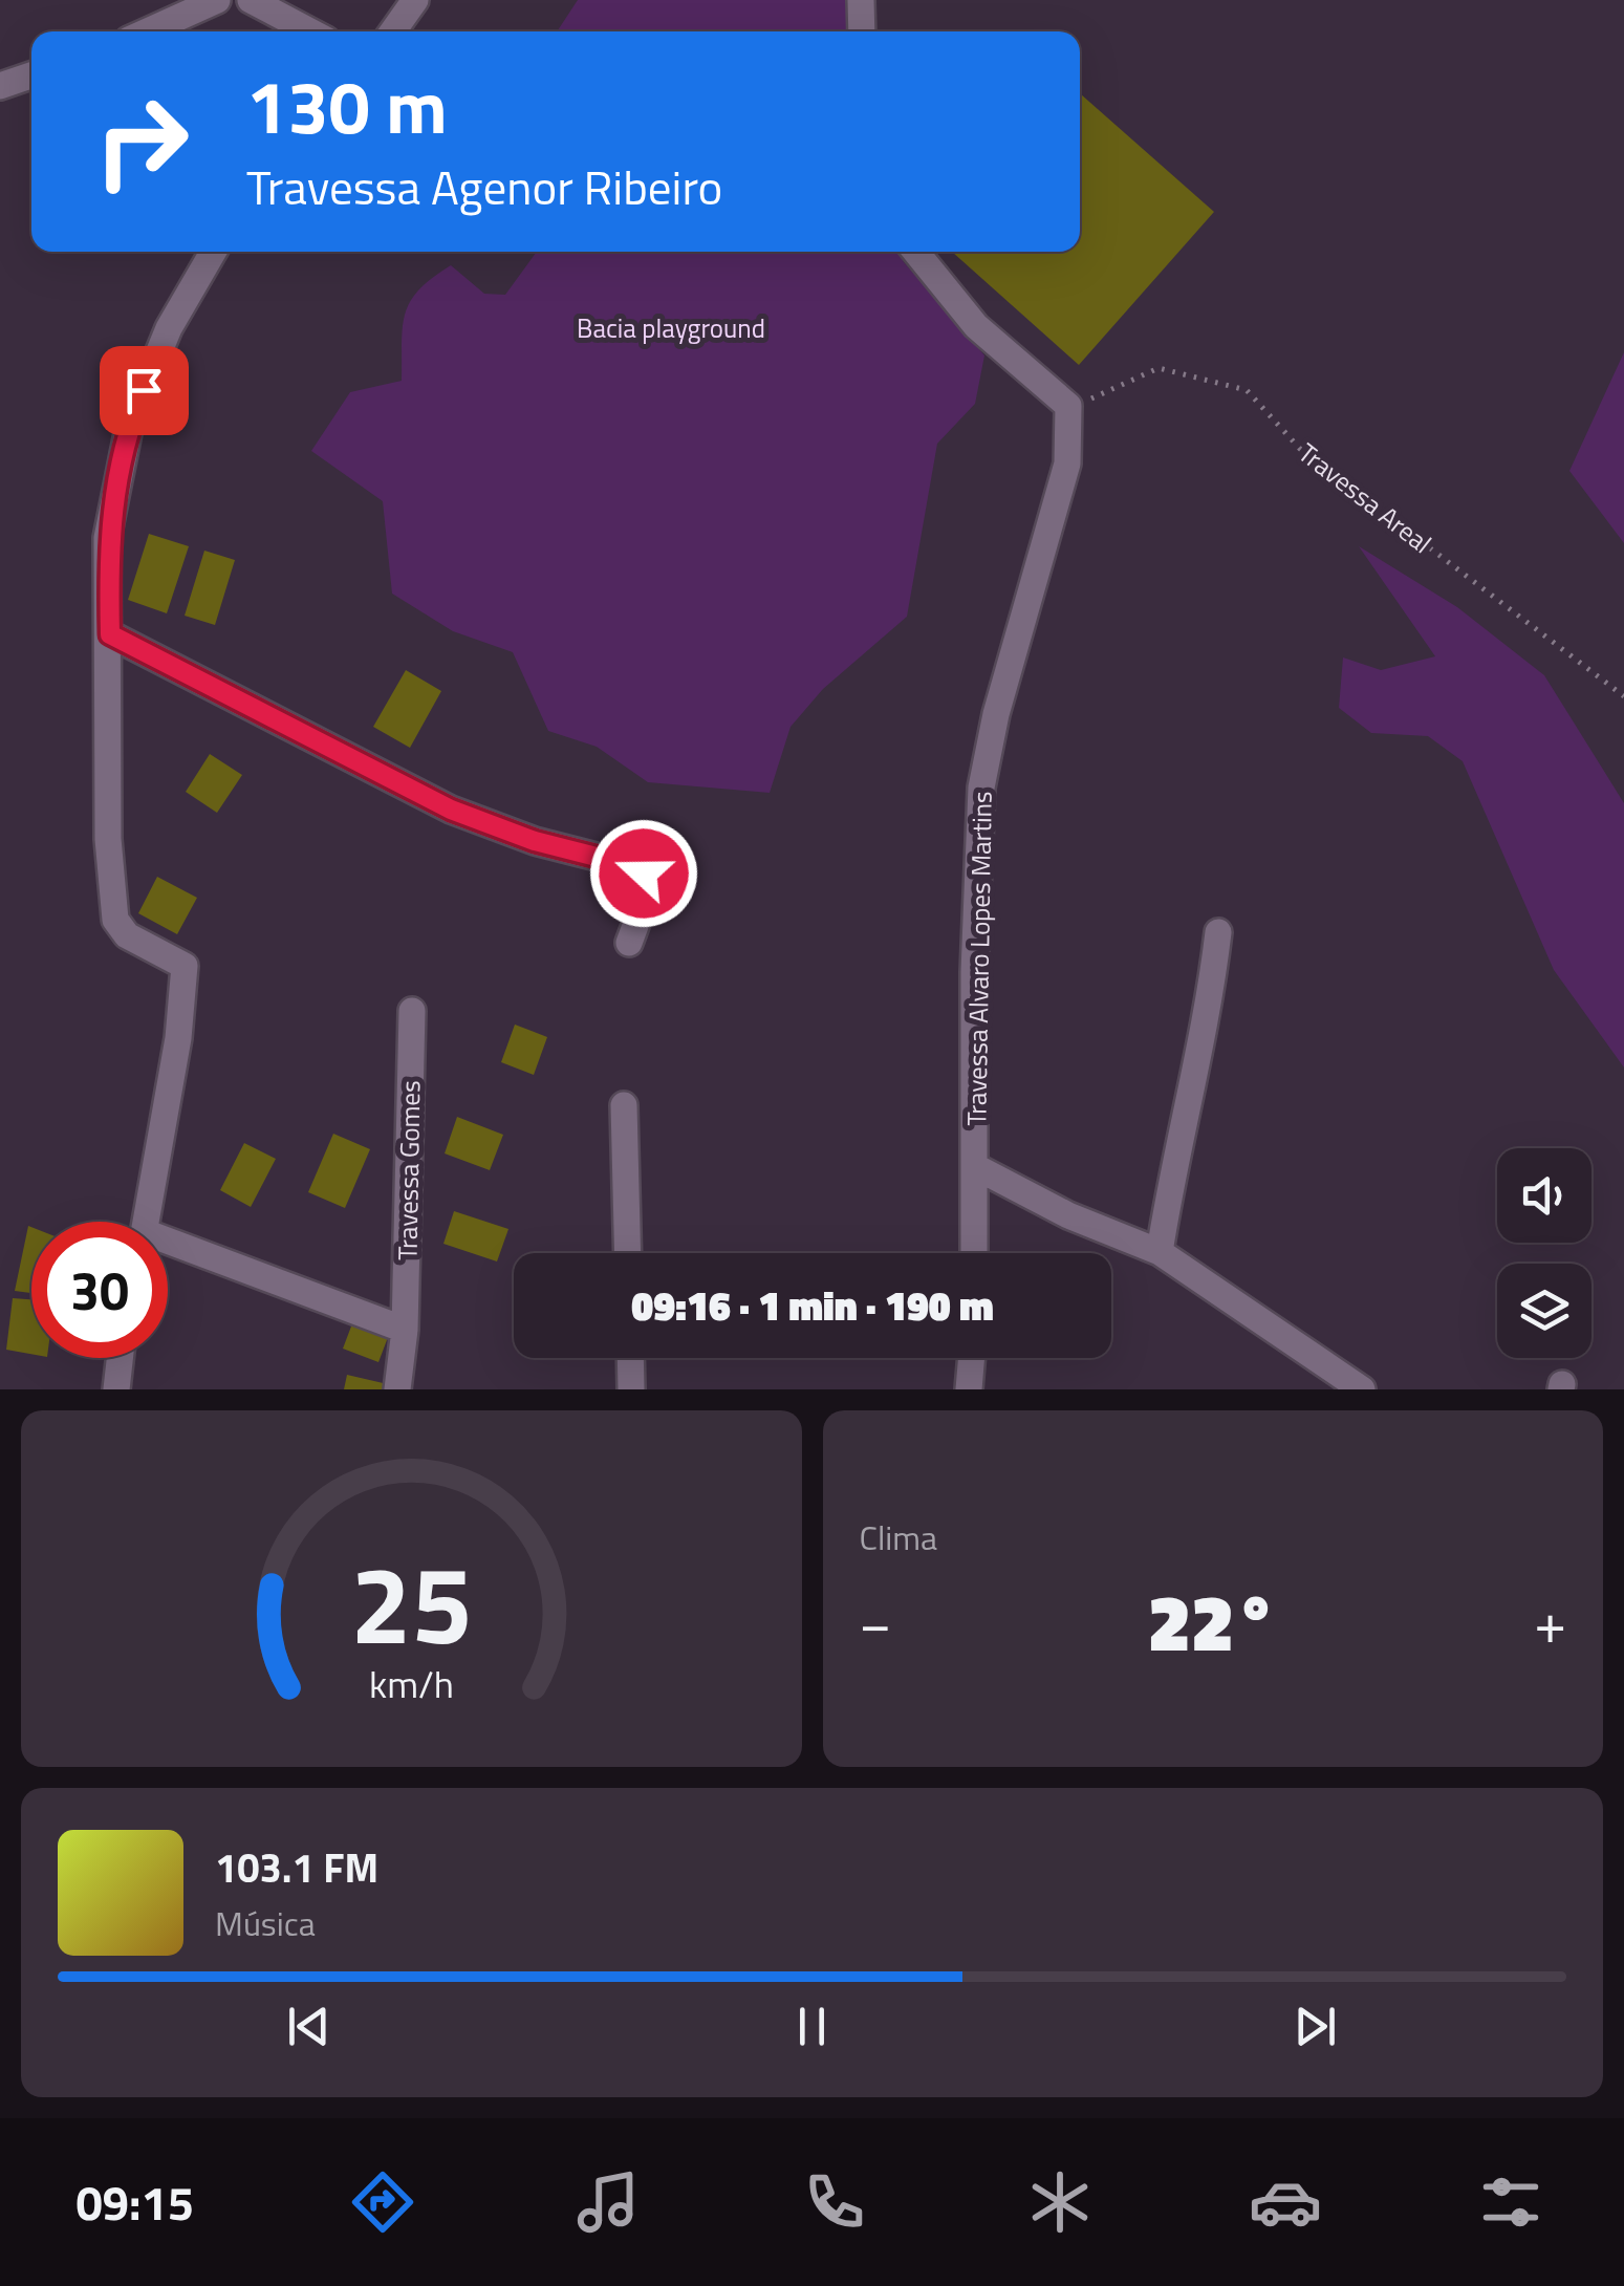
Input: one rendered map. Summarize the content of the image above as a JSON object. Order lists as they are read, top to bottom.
{
  "streets": {
    "street": ["Travessa Alvaro Lopes Martins", "Travessa Gomes"],
    "path": ["Travessa Areal"]
  },
  "crossings": [
    ["Travessa Areal", "Travessa Alvaro Lopes Martins"]
  ],
  "parks": ["Bacia playground"],
  "page": {
    "turn": ["130 m", "Travessa Agenor Ribeiro"],
    "limit": "30",
    "trip": "09:16 · 1 min · 190 m",
    "tile": "Clima",
    "heat": ["−", "22°", "+"],
    "song": ["103.1 FM", "Música"],
    "tabs": "09:15",
    "gauge": ["25", "km/h"]
  }
}
